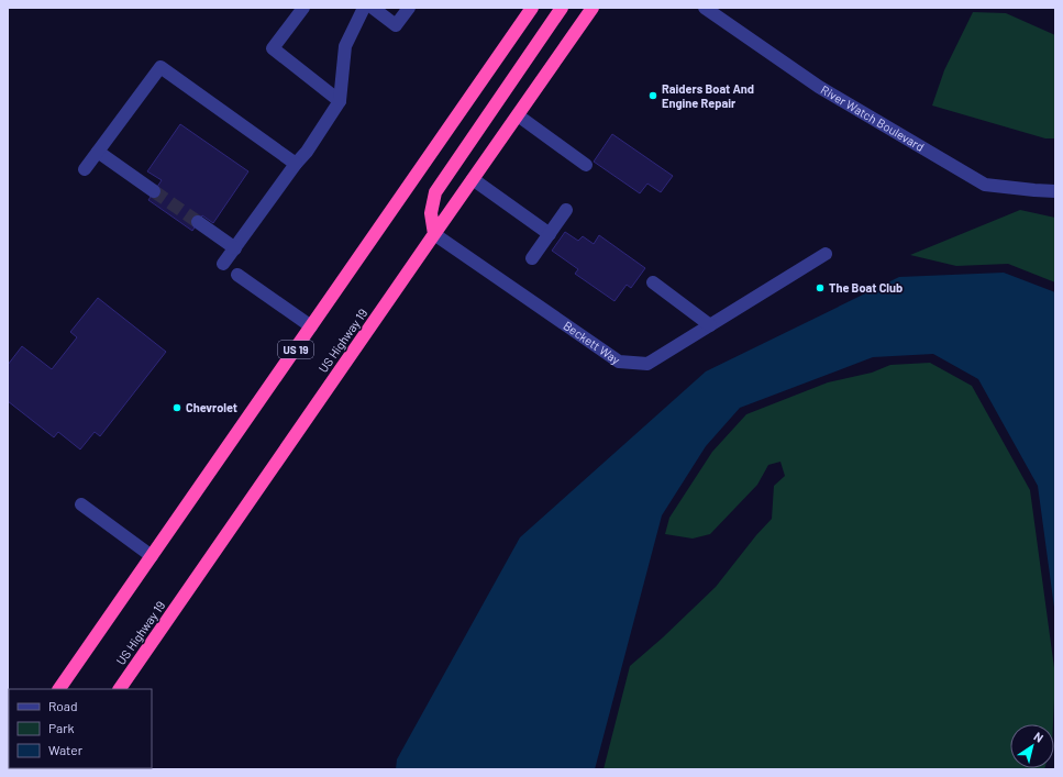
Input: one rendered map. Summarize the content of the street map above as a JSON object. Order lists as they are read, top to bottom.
{
  "streets": {
    "highway": ["US Highway 19", "US 19"],
    "street": ["River Watch Boulevard", "Beckett Way"]
  },
  "crossings": [
    ["US Highway 19", "Beckett Way"]
  ],
  "places": ["Raiders Boat And Engine Repair", "The Boat Club", "Chevrolet"],
  "legend": ["Road", "Park", "Water"],
  "north": "top right"
}
